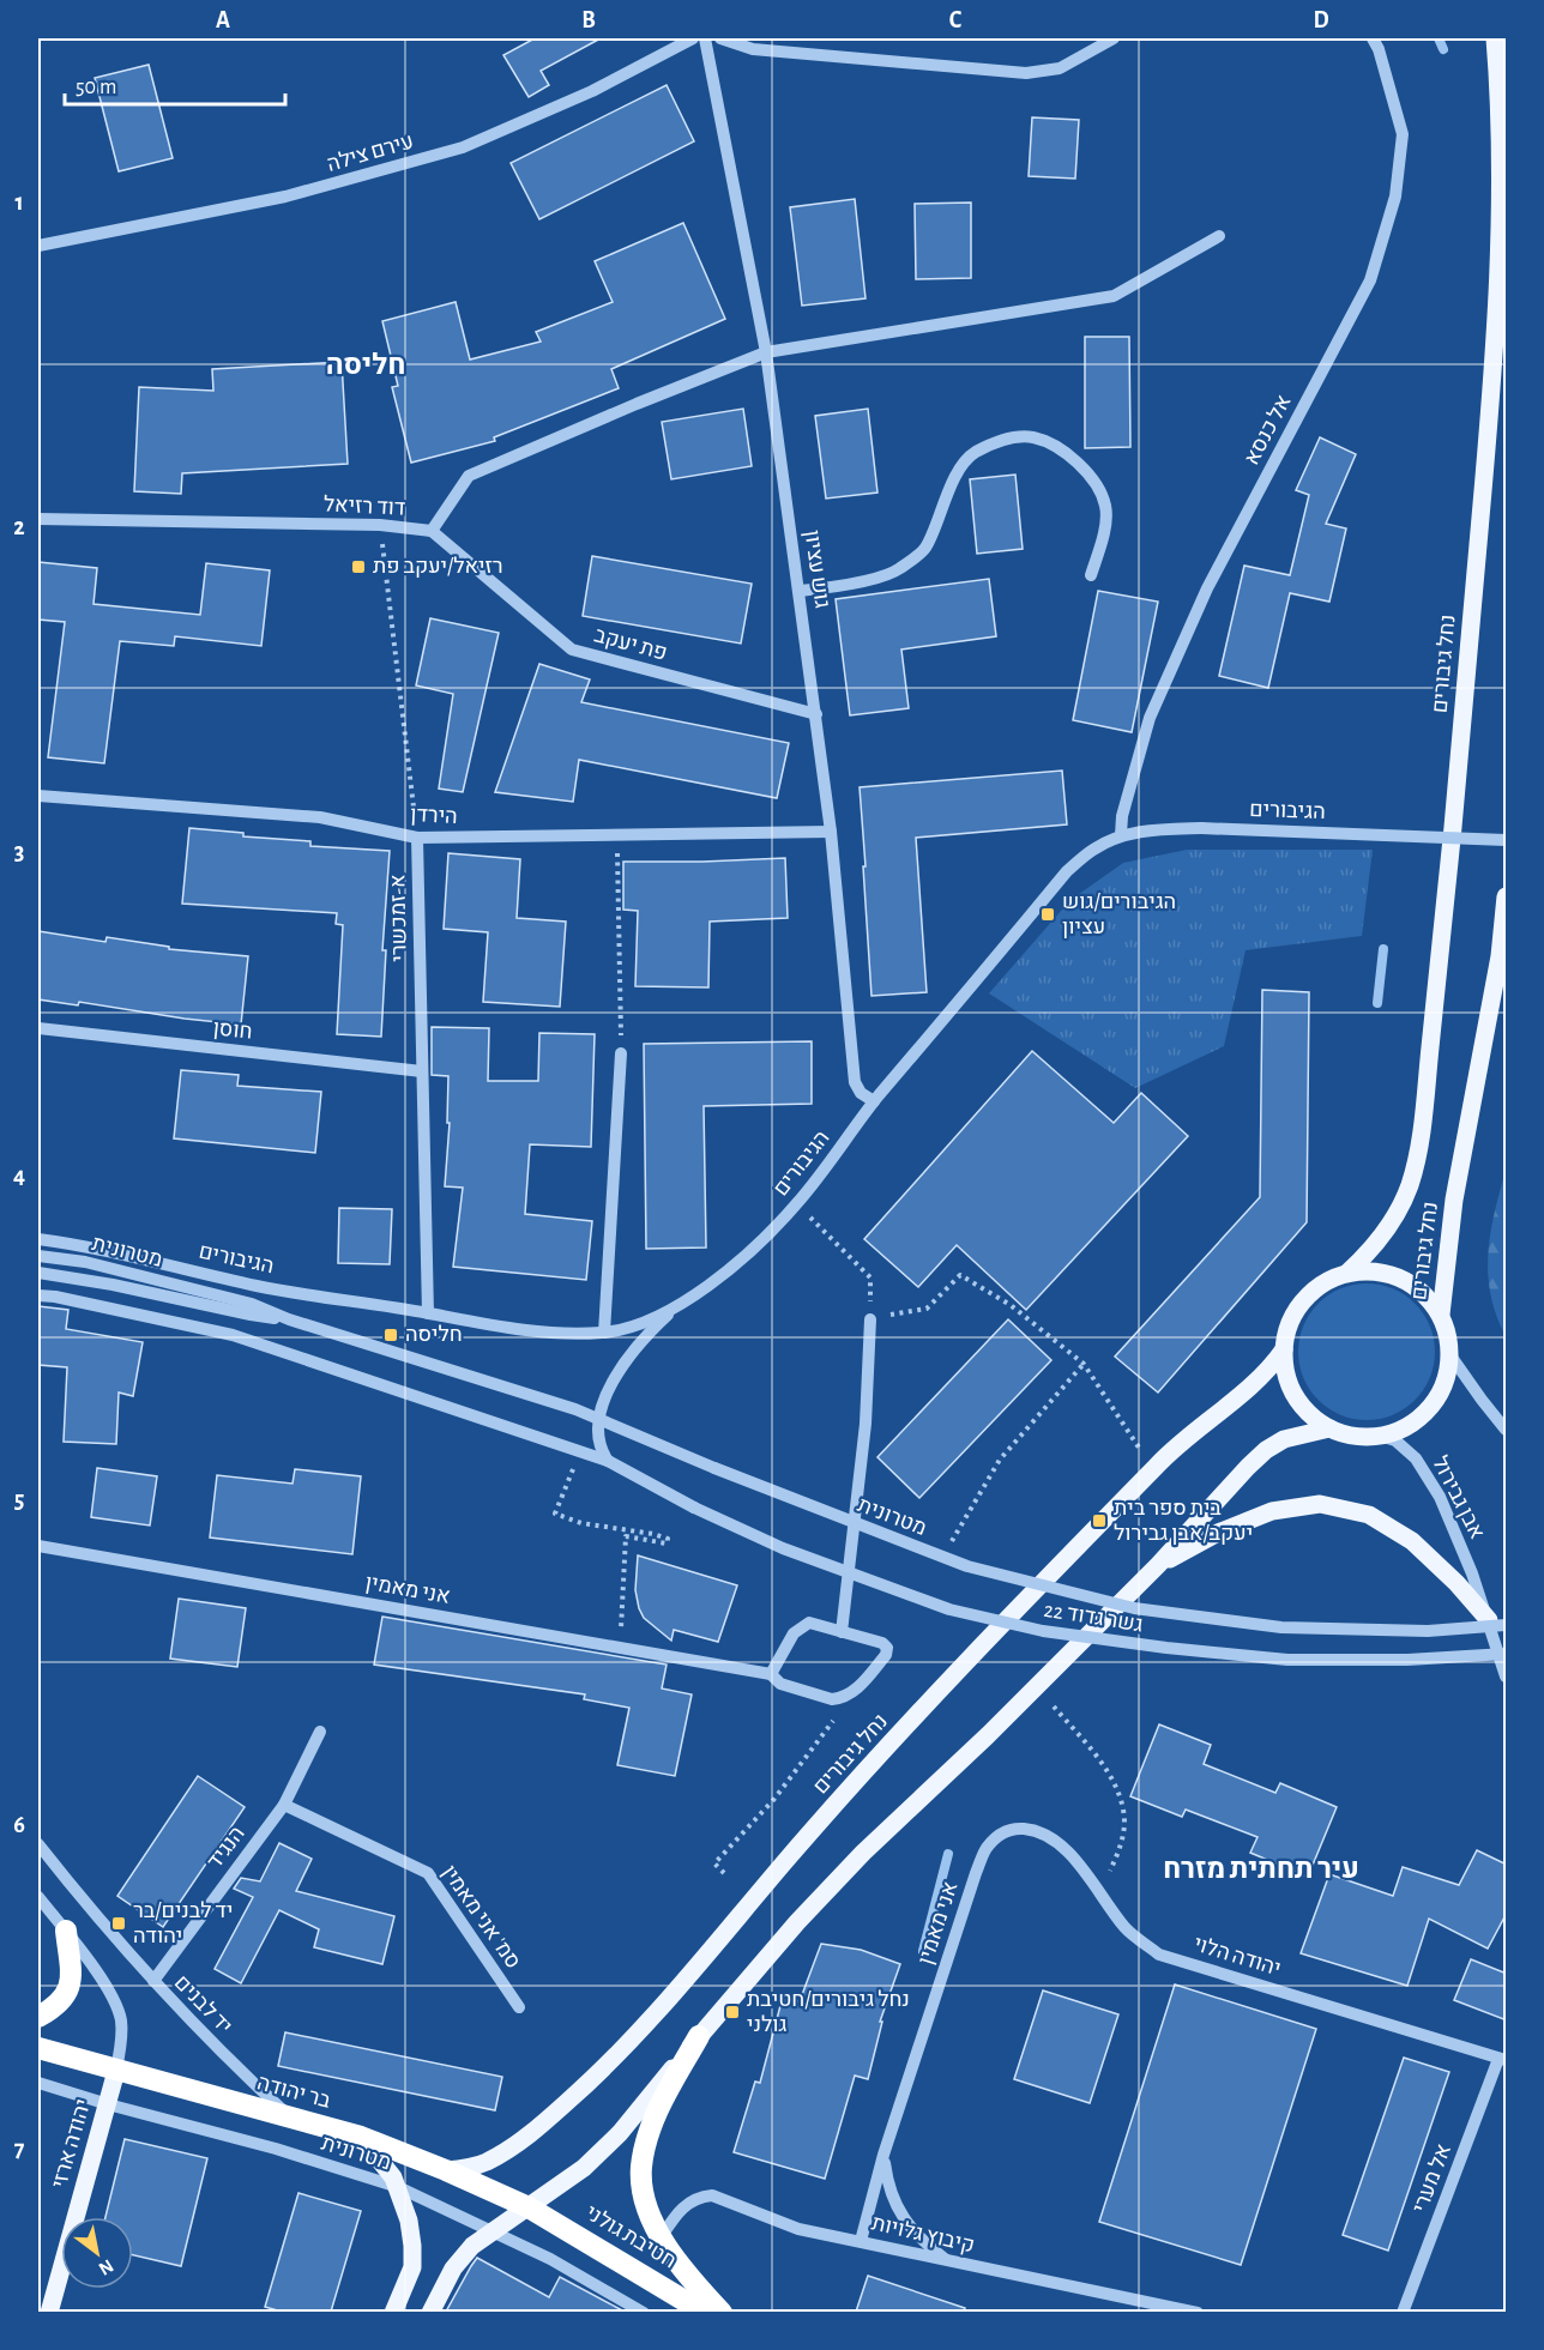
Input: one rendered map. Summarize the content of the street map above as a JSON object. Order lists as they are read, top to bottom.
{
  "streets": {
    "highway": ["בר יהודה", "חטיבת גולני"],
    "main road": ["נחל גיבורים", "יהודה ארזי"],
    "street": [
      "עירם צילה",
      "אל כנסא",
      "דוד רזיאל",
      "גוש עציון",
      "פת יעקב",
      "הגיבורים",
      "הירדן",
      "א-זמכשרי",
      "חוסן",
      "מטרונית",
      "אבן גבירול",
      "אני מאמין",
      "גשר גדוד 22",
      "הנגיד",
      "סמ' אני מאמין",
      "יהודה הלוי",
      "יד לבנים",
      "אל מערי",
      "קיבוץ גלויות"
    ]
  },
  "crossings": [
    ["אל כנסא", "הגיבורים"],
    ["דוד רזיאל", "גוש עציון"],
    ["דוד רזיאל", "פת יעקב"],
    ["גוש עציון", "פת יעקב"],
    ["גוש עציון", "הגיבורים"],
    ["גוש עציון", "הירדן"],
    ["נחל גיבורים", "אבן גבירול"],
    ["נחל גיבורים", "בר יהודה"],
    ["הגיבורים", "א-זמכשרי"],
    ["הירדן", "א-זמכשרי"],
    ["א-זמכשרי", "חוסן"],
    ["מטרונית", "אבן גבירול"],
    ["מטרונית", "יהודה ארזי"],
    ["אני מאמין", "יהודה הלוי"],
    ["אני מאמין", "קיבוץ גלויות"],
    ["הנגיד", "סמ' אני מאמין"],
    ["הנגיד", "יד לבנים"],
    ["יהודה הלוי", "אל מערי"],
    ["יד לבנים", "בר יהודה"],
    ["בר יהודה", "יהודה ארזי"],
    ["בר יהודה", "חטיבת גולני"]
  ],
  "districts": ["חליסה", "עיר תחתית מזרח"],
  "places": {
    "transit": [
      "רזיאל/יעקב פת",
      "הגיבורים/גוש עציון",
      "חליסה",
      "בית ספר בית יעקב/אבן גבירול",
      "יד לבנים/בר יהודה",
      "נחל גיבורים/חטיבת גולני"
    ]
  },
  "scale_bar": "50 m",
  "north": "bottom right",
  "grid": {
    "columns": [
      "A",
      "B",
      "C",
      "D"
    ],
    "rows": [
      "1",
      "2",
      "3",
      "4",
      "5",
      "6",
      "7"
    ]
  }
}
